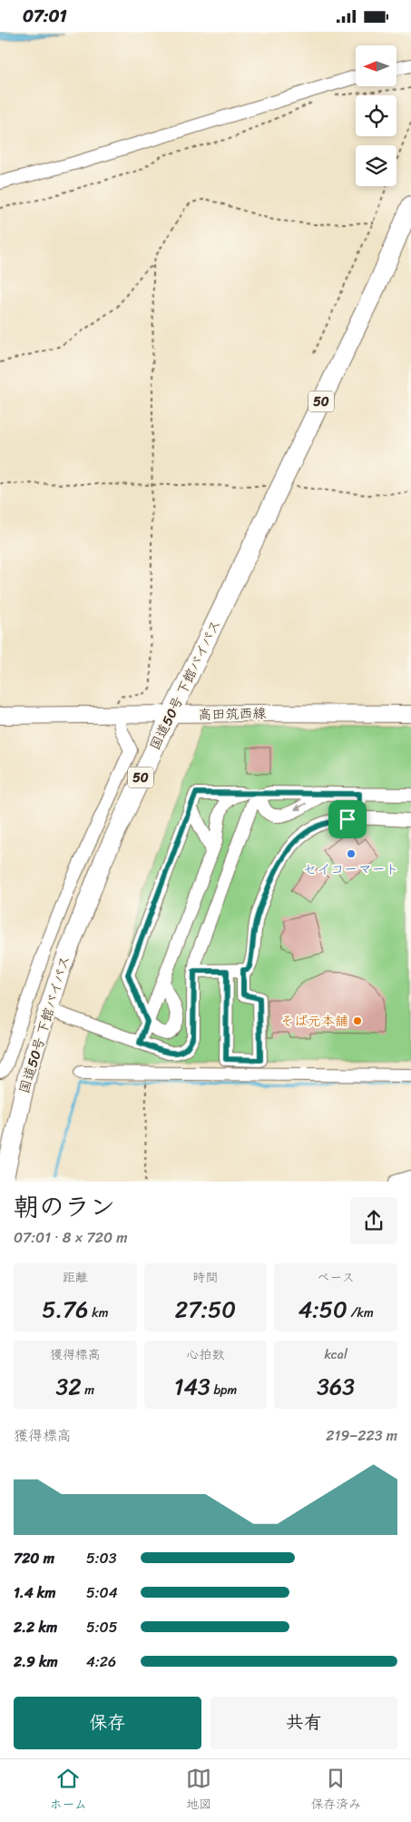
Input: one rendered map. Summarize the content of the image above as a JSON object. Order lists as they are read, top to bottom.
{
  "streets": {
    "highway": ["50", "国道50号 下館バイパス"],
    "main road": ["高田筑西線"]
  },
  "crossings": [
    ["国道50号 下館バイパス", "高田筑西線"]
  ],
  "places": ["セイコーマート", "そば元本舗"],
  "north": "left",
  "page": {
    "status": "07:01",
    "heading": ["朝のラン", "07:01 · 8 × 720 m"],
    "stats": [
      ["距離", "5.76 km"],
      ["時間", "27:50"],
      ["ペース", "4:50 /km"],
      ["獲得標高", "32 m"],
      ["心拍数", "143 bpm"],
      ["kcal", "363"]
    ],
    "chart": ["獲得標高", "219–223 m"],
    "list": [
      {
        "name": "720 m",
        "note": "5:03"
      },
      {
        "name": "1.4 km",
        "note": "5:04"
      },
      {
        "name": "2.2 km",
        "note": "5:05"
      },
      {
        "name": "2.9 km",
        "note": "4:26"
      }
    ],
    "buttons": ["保存", "共有"],
    "tabs": ["ホーム", "地図", "保存済み"]
  }
}
